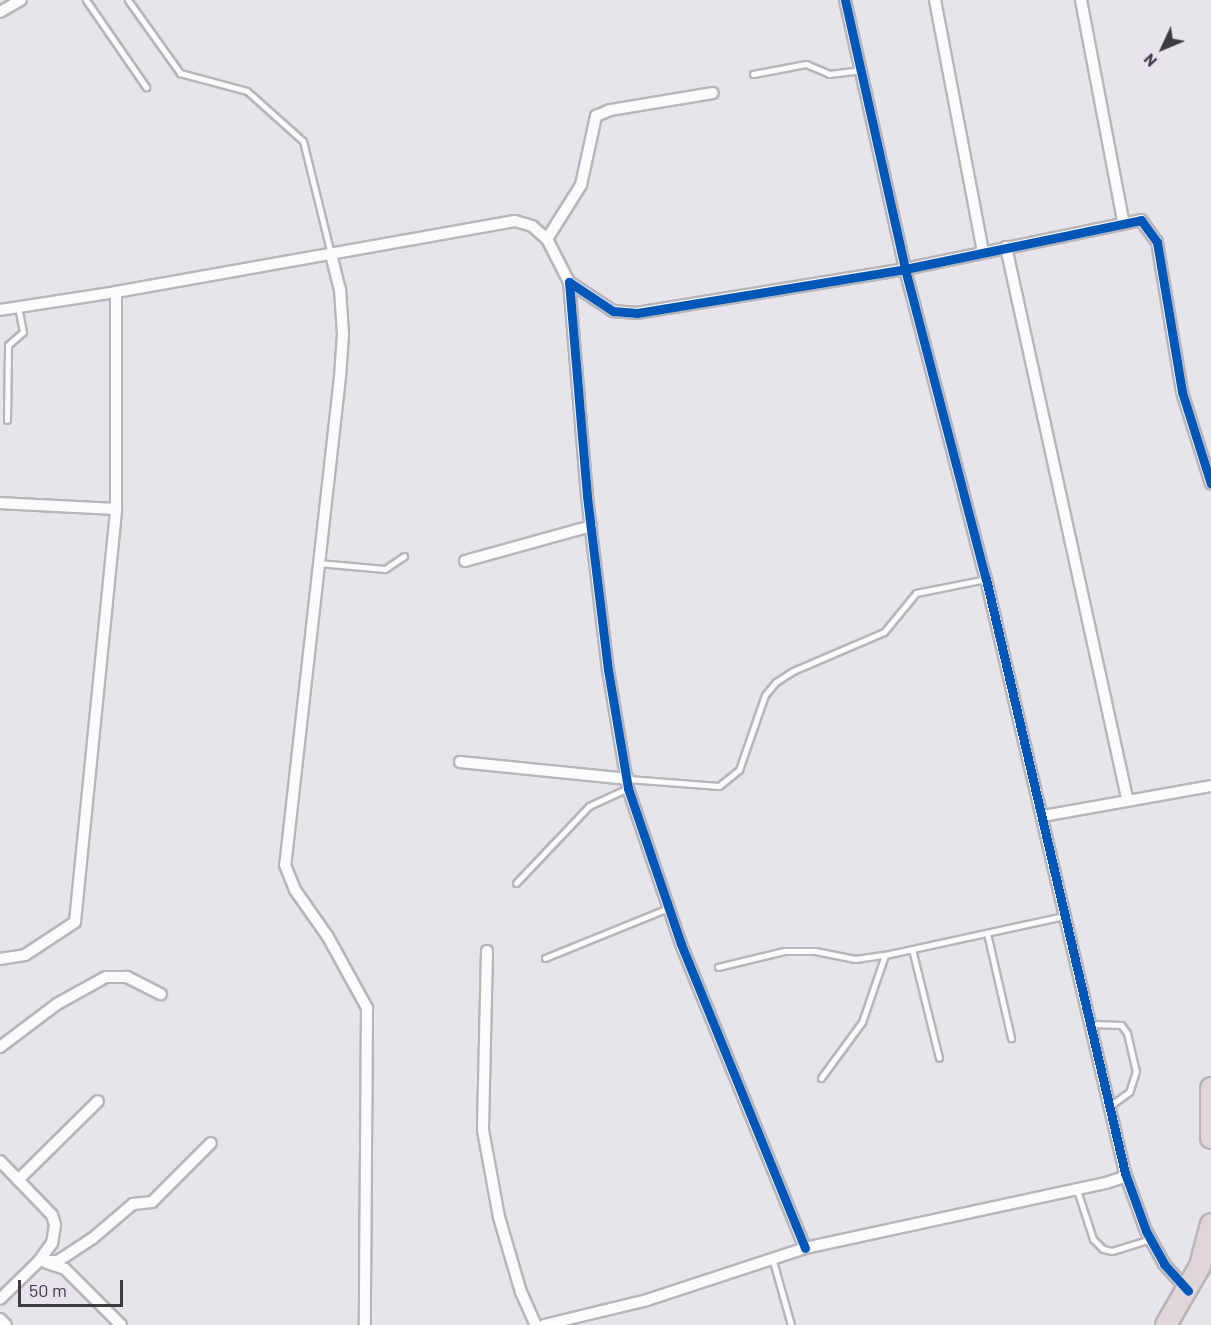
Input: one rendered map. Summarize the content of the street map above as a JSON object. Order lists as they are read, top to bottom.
{
  "scale_bar": "50 m",
  "north": "bottom left"
}
